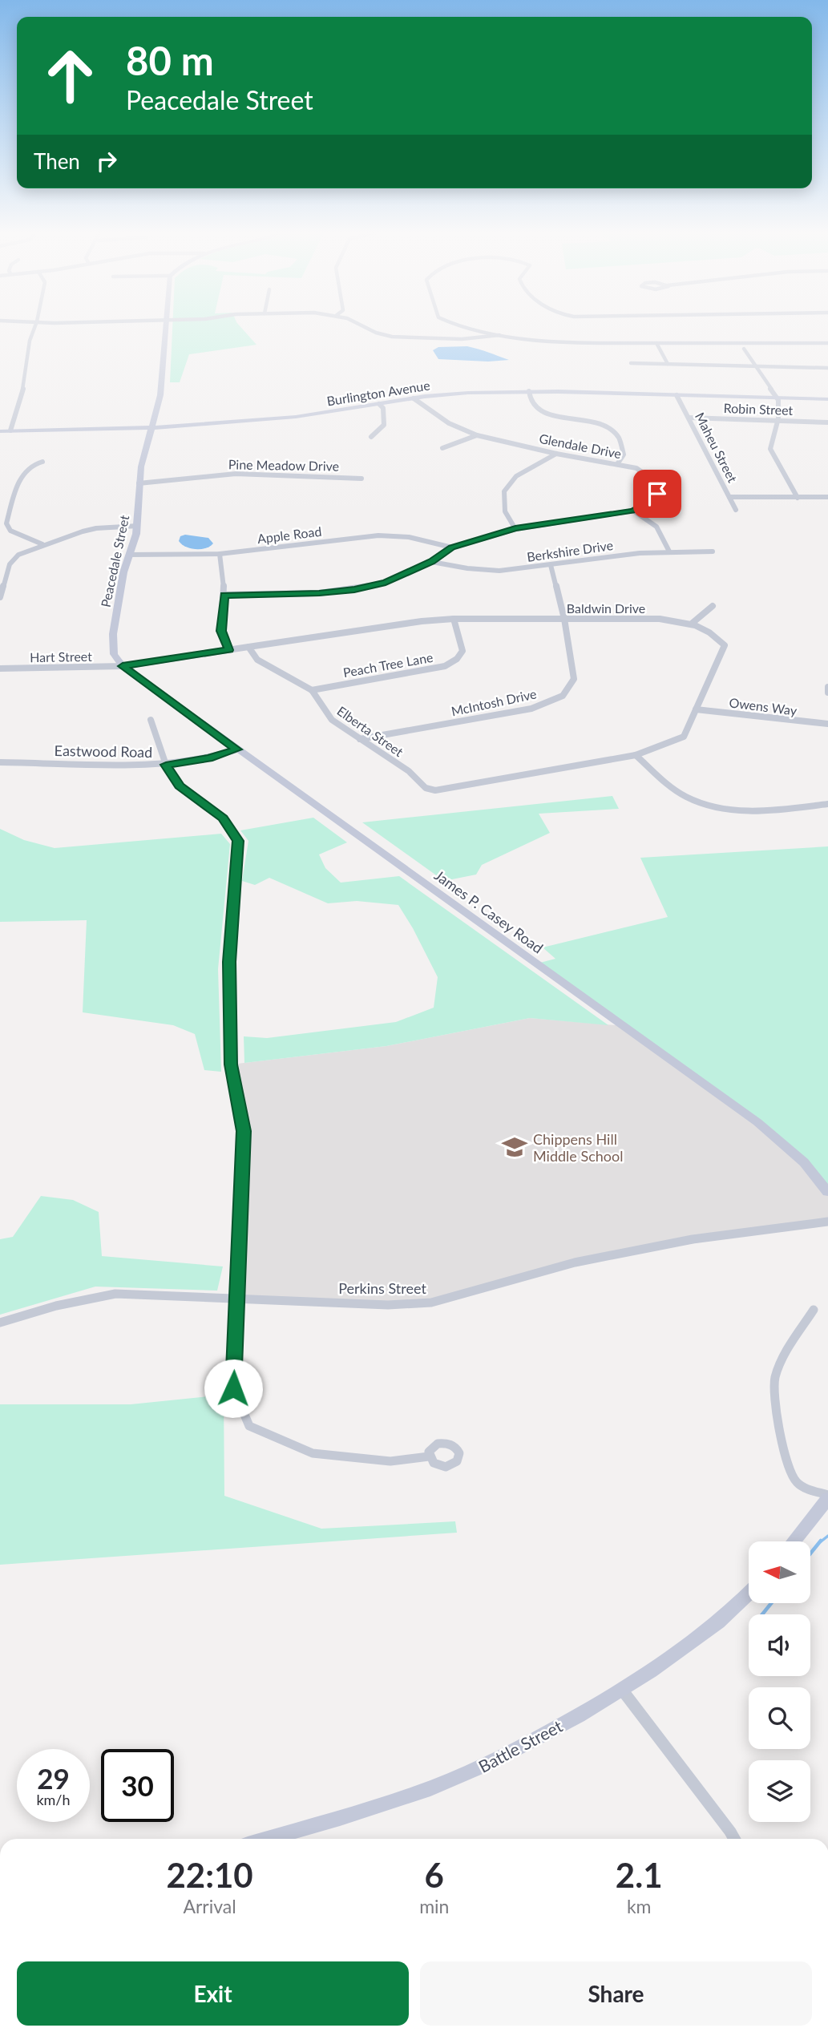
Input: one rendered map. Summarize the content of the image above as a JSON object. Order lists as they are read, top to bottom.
{
  "streets": {
    "main road": [
      "Burlington Avenue",
      "Peacedale Street",
      "James P. Casey Road",
      "Battle Street"
    ],
    "street": [
      "Robin Street",
      "Glendale Drive",
      "Maheu Street",
      "Pine Meadow Drive",
      "Apple Road",
      "Berkshire Drive",
      "Baldwin Drive",
      "Hart Street",
      "Peach Tree Lane",
      "McIntosh Drive",
      "Owens Way",
      "Elberta Street",
      "Eastwood Road",
      "Perkins Street"
    ]
  },
  "crossings": [
    ["Burlington Avenue", "Glendale Drive"],
    ["Burlington Avenue", "Maheu Street"],
    ["Burlington Avenue", "Peacedale Street"],
    ["Robin Street", "Maheu Street"],
    ["Glendale Drive", "Apple Road"],
    ["Glendale Drive", "Berkshire Drive"],
    ["Pine Meadow Drive", "Peacedale Street"],
    ["Apple Road", "Peacedale Street"],
    ["Berkshire Drive", "McIntosh Drive"],
    ["Peacedale Street", "Baldwin Drive"],
    ["Peacedale Street", "Hart Street"],
    ["Peacedale Street", "James P. Casey Road"],
    ["Baldwin Drive", "Hart Street"],
    ["Baldwin Drive", "Peach Tree Lane"],
    ["Baldwin Drive", "McIntosh Drive"],
    ["Baldwin Drive", "Owens Way"],
    ["Baldwin Drive", "Elberta Street"],
    ["Baldwin Drive", "James P. Casey Road"],
    ["Hart Street", "James P. Casey Road"],
    ["Peach Tree Lane", "Elberta Street"],
    ["McIntosh Drive", "Elberta Street"],
    ["Eastwood Road", "James P. Casey Road"]
  ],
  "places": {
    "school or university": ["Chippens Hill Middle School"]
  },
  "north": "left",
  "page": {
    "turn": ["80 m", "Peacedale Street"],
    "then": "Then",
    "speed": "29 km/h",
    "limit": "30",
    "eta": [
      "22:10",
      "Arrival",
      "6",
      "min",
      "2.1",
      "km"
    ],
    "buttons": ["Exit", "Share"]
  }
}
